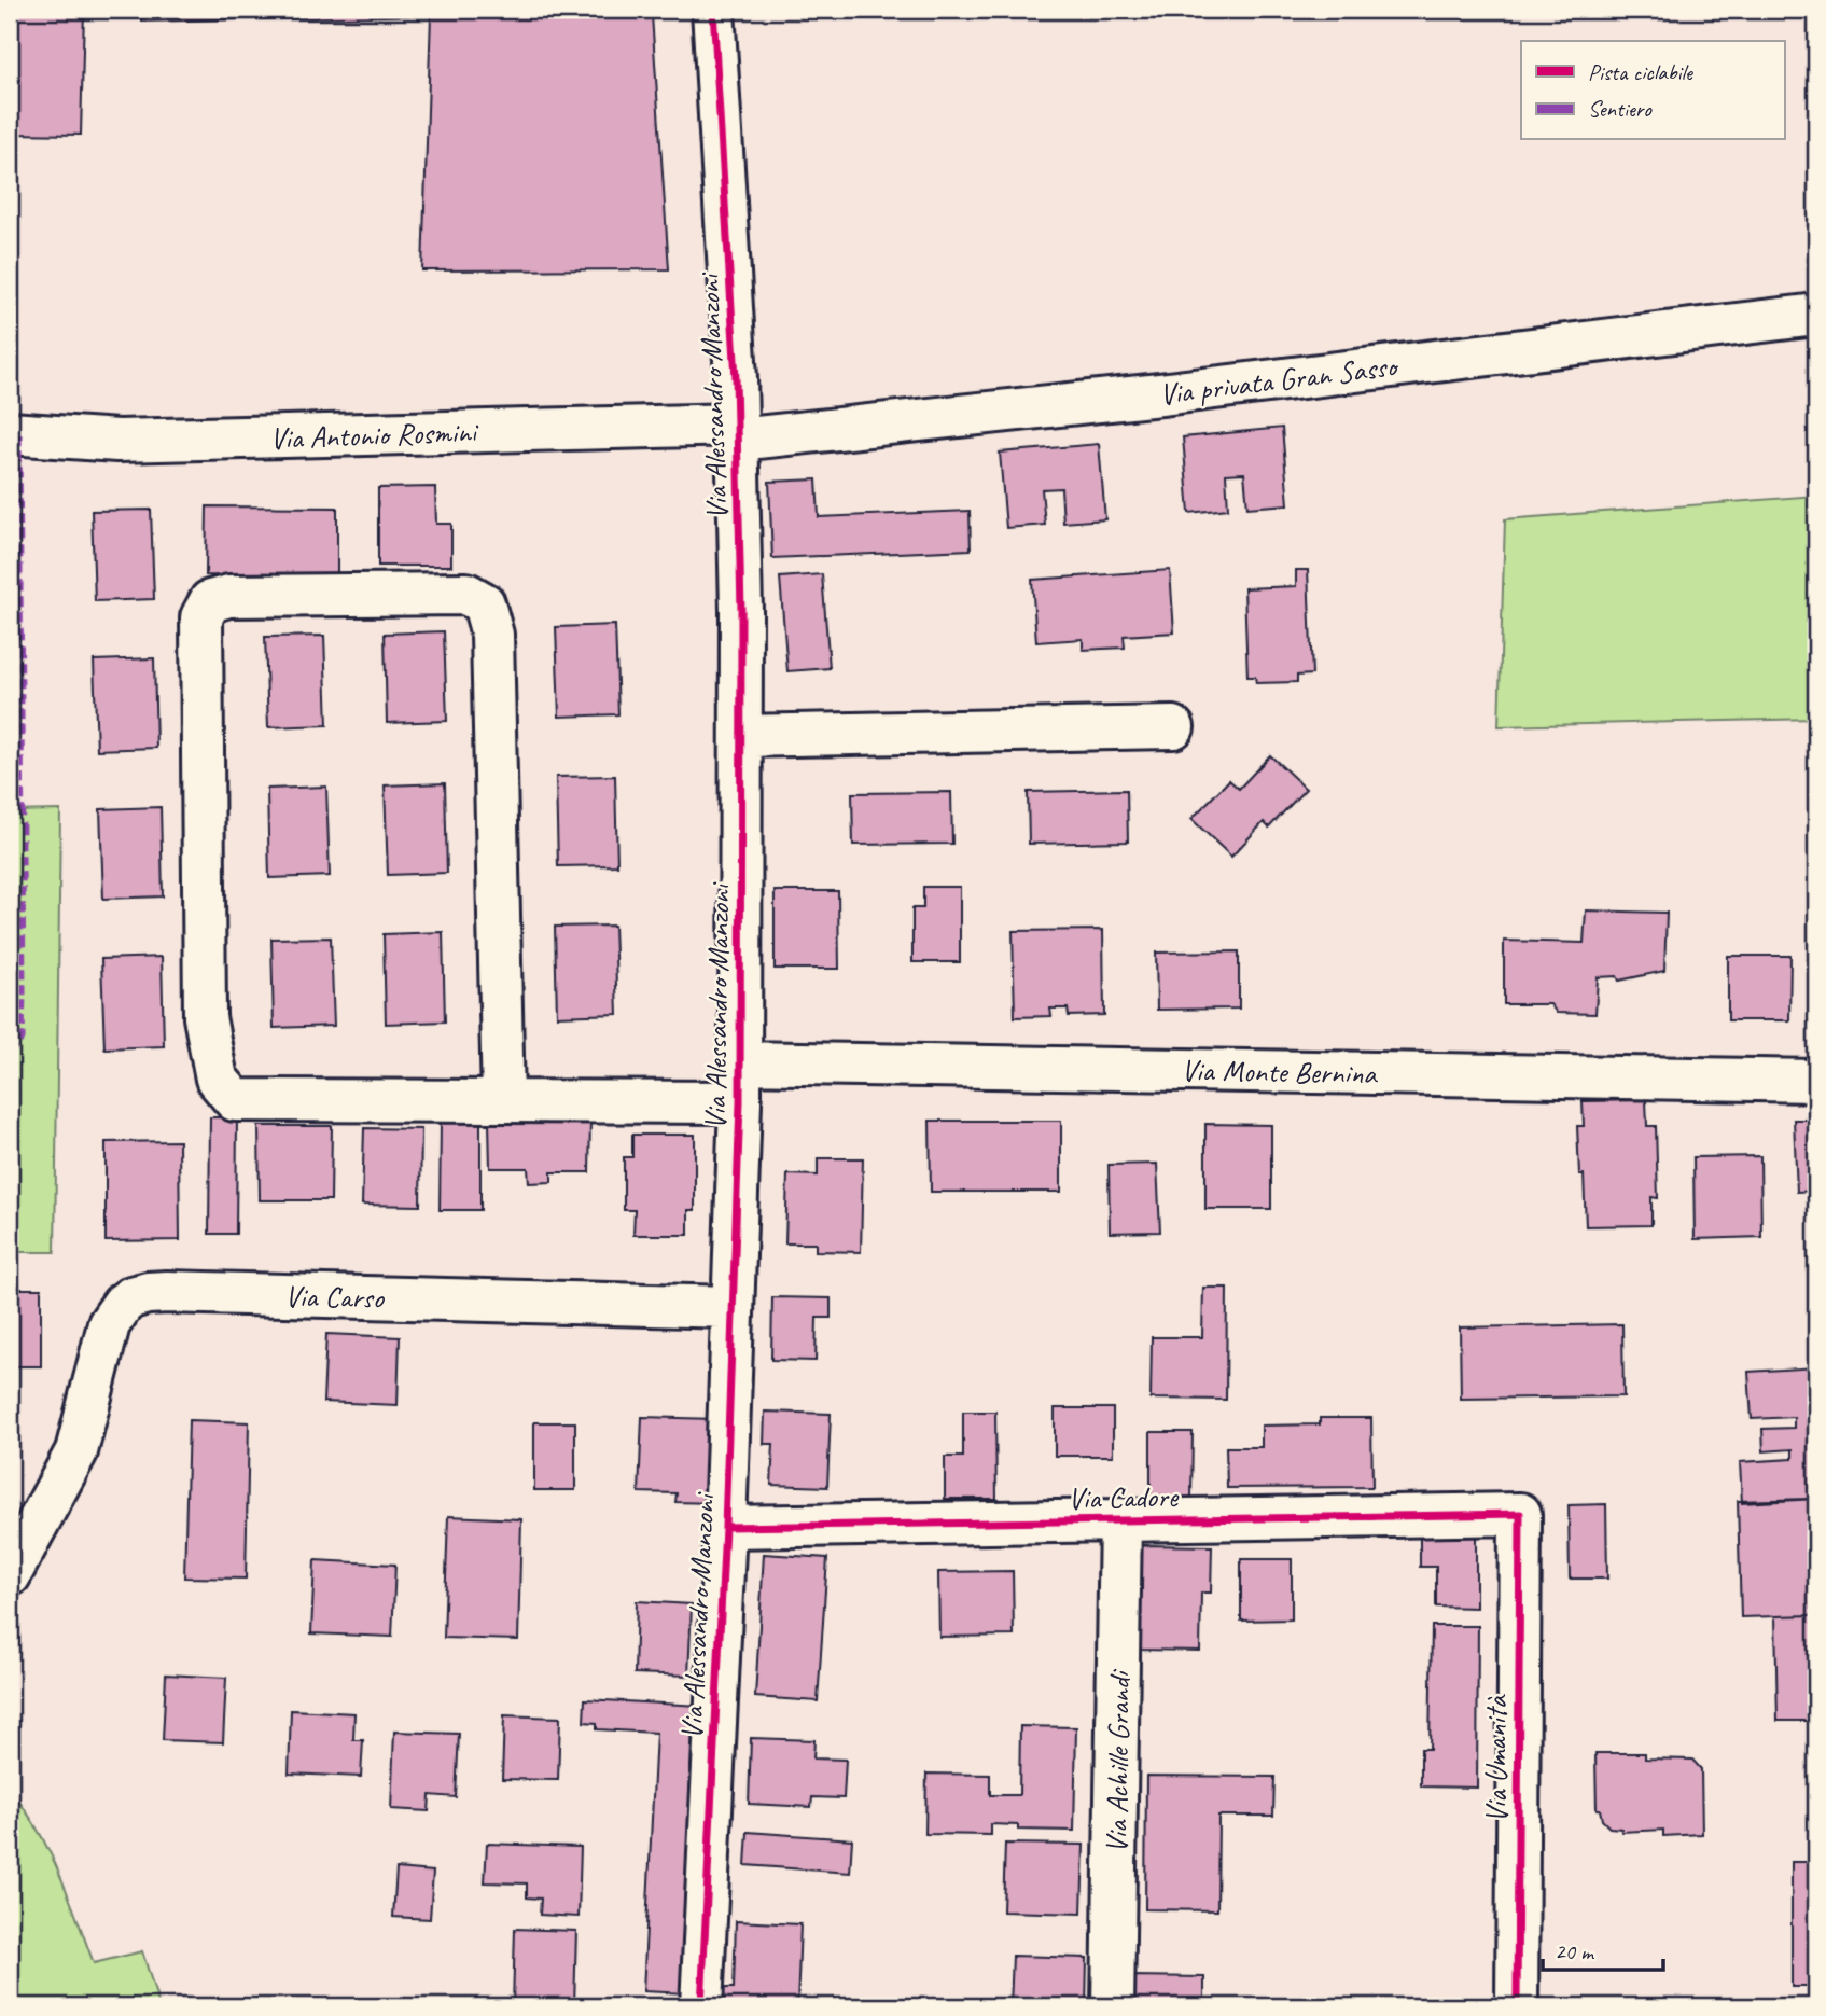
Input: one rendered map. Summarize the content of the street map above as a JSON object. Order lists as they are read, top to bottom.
{
  "streets": {
    "street": [
      "Via privata Gran Sasso",
      "Via Alessandro Manzoni",
      "Via Antonio Rosmini",
      "Via Monte Bernina",
      "Via Carso",
      "Via Cadore",
      "Via Umanità",
      "Via Achille Grandi"
    ]
  },
  "crossings": [
    ["Via privata Gran Sasso", "Via Alessandro Manzoni"],
    ["Via privata Gran Sasso", "Via Antonio Rosmini"],
    ["Via Alessandro Manzoni", "Via Antonio Rosmini"],
    ["Via Alessandro Manzoni", "Via Monte Bernina"],
    ["Via Alessandro Manzoni", "Via Carso"],
    ["Via Alessandro Manzoni", "Via Cadore"],
    ["Via Cadore", "Via Umanità"],
    ["Via Cadore", "Via Achille Grandi"]
  ],
  "legend": ["Pista ciclabile", "Sentiero"],
  "scale_bar": "20 m"
}
